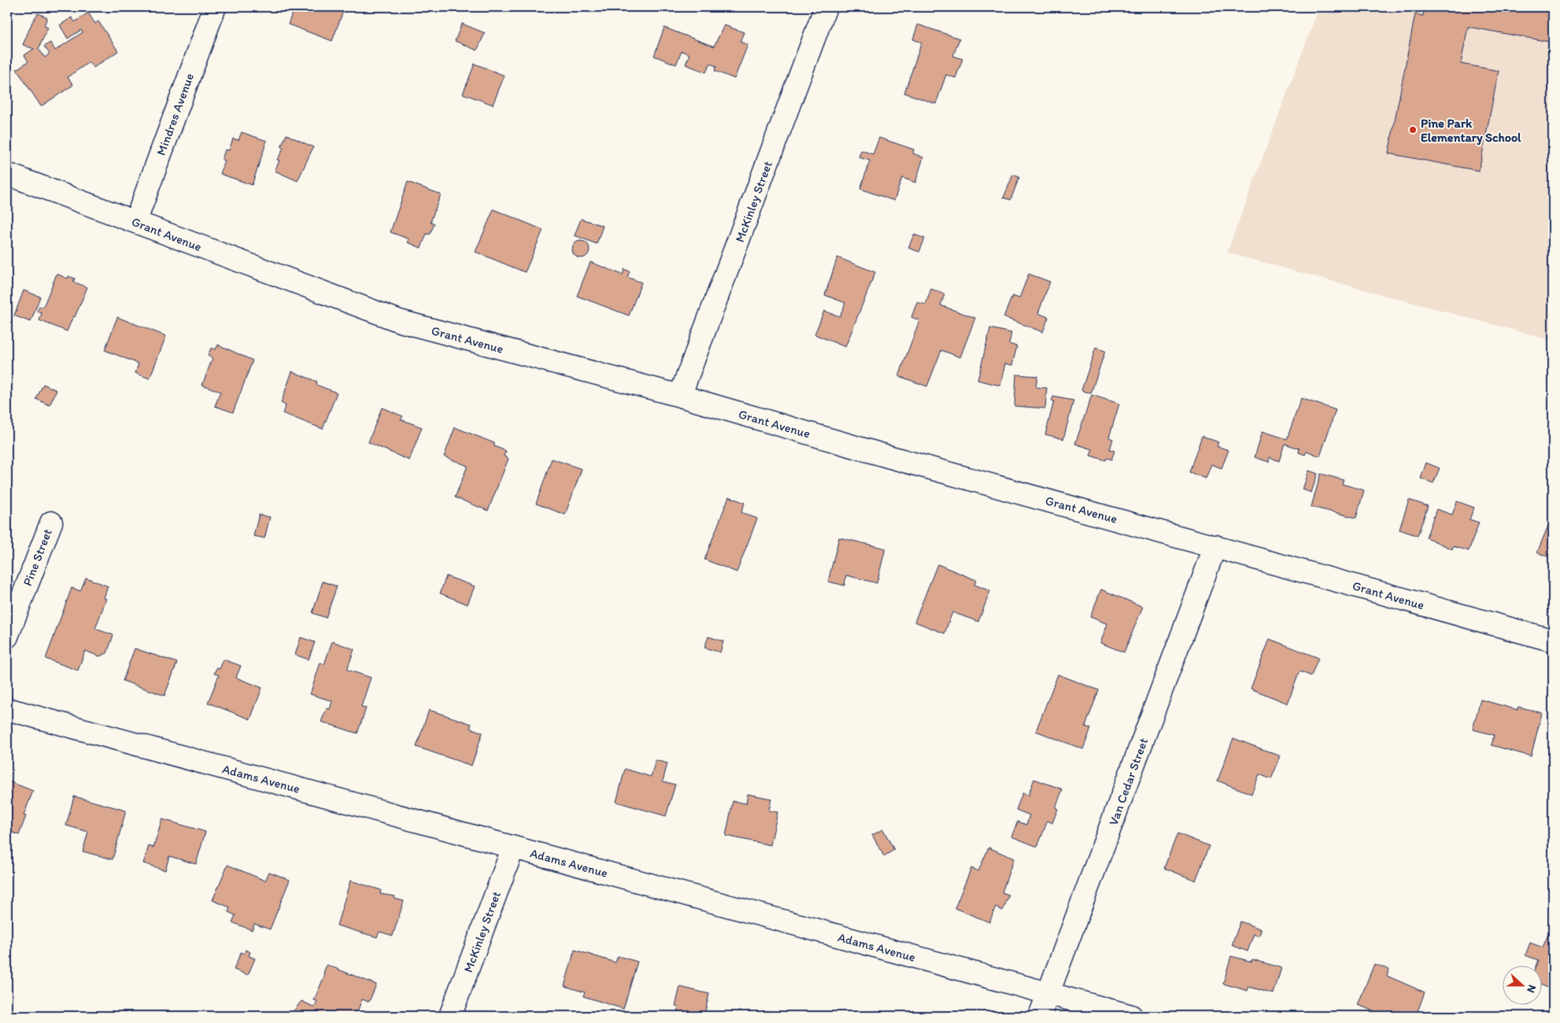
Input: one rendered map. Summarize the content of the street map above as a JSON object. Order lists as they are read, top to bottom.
{
  "streets": {
    "street": [
      "Mindres Avenue",
      "McKinley Street",
      "Grant Avenue",
      "Pine Street",
      "Adams Avenue",
      "Van Cedar Street"
    ]
  },
  "crossings": [
    ["Mindres Avenue", "Grant Avenue"],
    ["McKinley Street", "Grant Avenue"],
    ["McKinley Street", "Adams Avenue"],
    ["Grant Avenue", "Van Cedar Street"],
    ["Adams Avenue", "Van Cedar Street"]
  ],
  "places": ["Pine Park Elementary School"],
  "north": "right"
}
